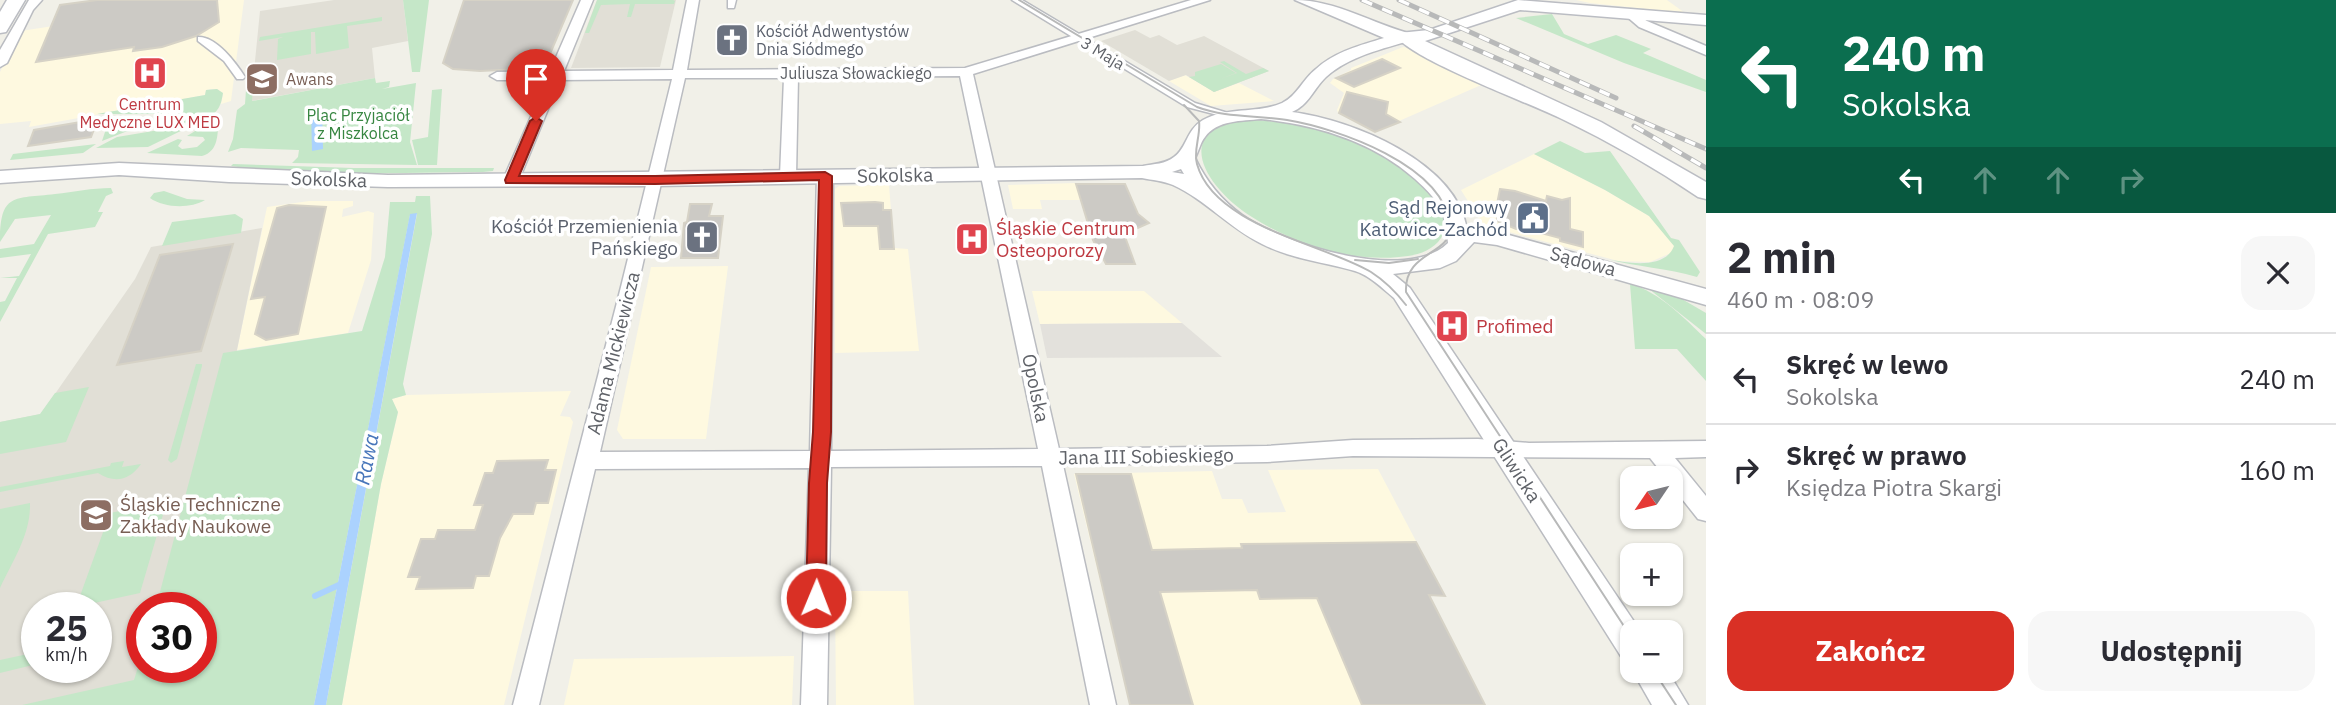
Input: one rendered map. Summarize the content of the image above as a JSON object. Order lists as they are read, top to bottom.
{
  "streets": {
    "street": [
      "3 Maja",
      "Juliusza Słowackiego",
      "Sokolska",
      "Sądowa",
      "Adama Mickiewicza",
      "Opolska",
      "Jana III Sobieskiego",
      "Gliwicka"
    ]
  },
  "crossings": [
    ["3 Maja", "Juliusza Słowackiego"],
    ["Juliusza Słowackiego", "Adama Mickiewicza"],
    ["Juliusza Słowackiego", "Opolska"],
    ["Sokolska", "Adama Mickiewicza"],
    ["Sokolska", "Opolska"],
    ["Adama Mickiewicza", "Jana III Sobieskiego"],
    ["Opolska", "Jana III Sobieskiego"],
    ["Jana III Sobieskiego", "Gliwicka"]
  ],
  "water": ["Rawa"],
  "parks": ["Plac Przyjaciół z Miszkolca"],
  "places": {
    "church": ["Kościół Adwentystów Dnia Siódmego", "Kościół Przemienienia Pańskiego"],
    "hospital": ["Centrum Medyczne LUX MED", "Śląskie Centrum Osteoporozy", "Profimed"],
    "school or university": ["Awans", "Śląskie Techniczne Zakłady Naukowe"],
    "public building": ["Sąd Rejonowy Katowice-Zachód"]
  },
  "north": "bottom left",
  "page": {
    "turn": ["240 m", "Sokolska"],
    "heading": ["2 min", "460 m · 08:09"],
    "list": [
      {
        "name": "Skręć w lewo",
        "note": "Sokolska",
        "value": "240 m"
      },
      {
        "name": "Skręć w prawo",
        "note": "Księdza Piotra Skargi",
        "value": "160 m"
      }
    ],
    "map_buttons": ["+", "−"],
    "speed": "25 km/h",
    "limit": "30",
    "buttons": ["Zakończ", "Udostępnij"]
  }
}
